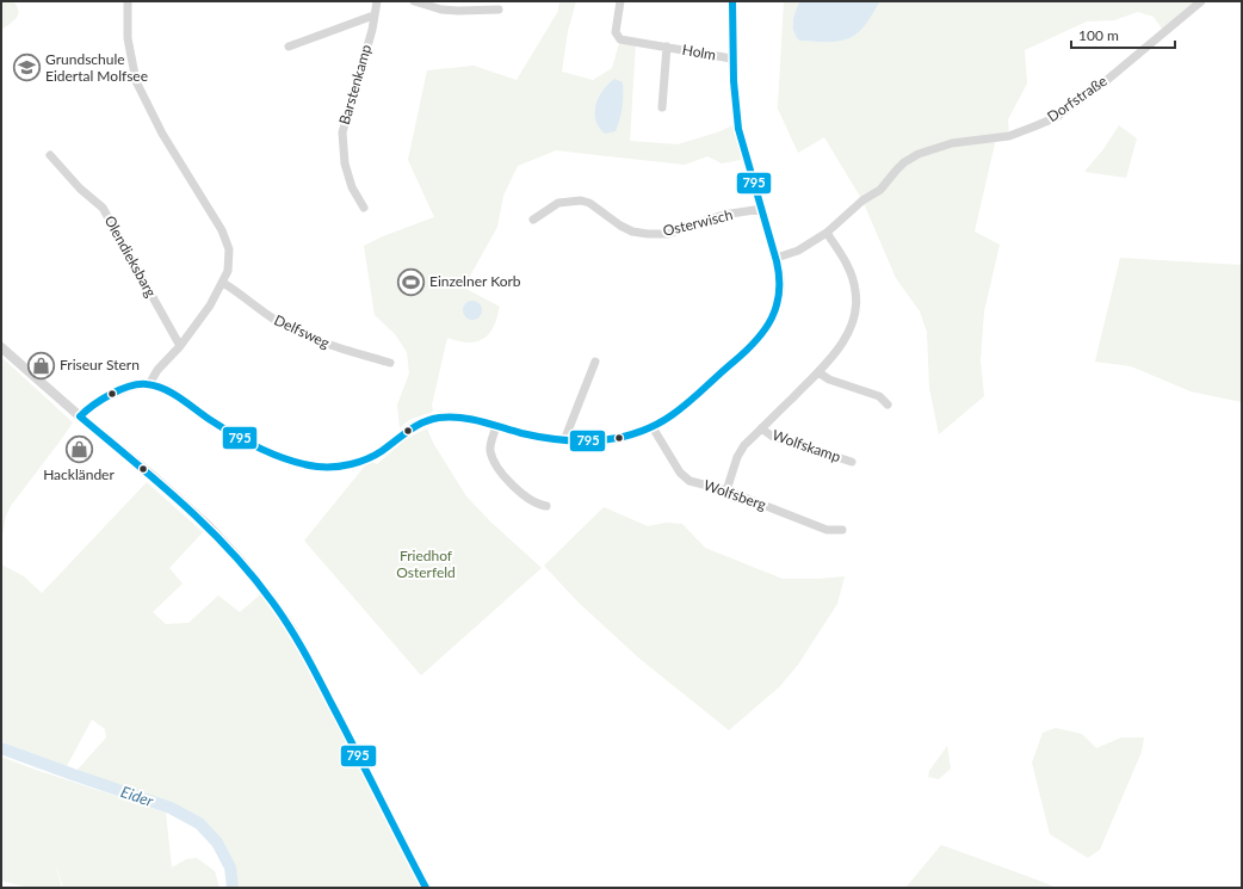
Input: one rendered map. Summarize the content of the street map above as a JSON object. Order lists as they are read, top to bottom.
{
  "streets": {
    "street": [
      "Holm",
      "Barstenkamp",
      "Dorfstraße",
      "Osterwisch",
      "Olendieksbarg",
      "Delfsweg",
      "Wolfskamp",
      "Wolfsberg"
    ]
  },
  "crossings": [
    ["Dorfstraße", "Wolfskamp"],
    ["Wolfskamp", "Wolfsberg"]
  ],
  "water": ["Eider"],
  "parks": ["Friedhof Osterfeld"],
  "places": {
    "school or university": ["Grundschule Eidertal Molfsee"],
    "sports": ["Einzelner Korb"],
    "shop": ["Friseur Stern", "Hackländer"]
  },
  "lines": ["transit line 795"],
  "scale_bar": "100 m"
}
